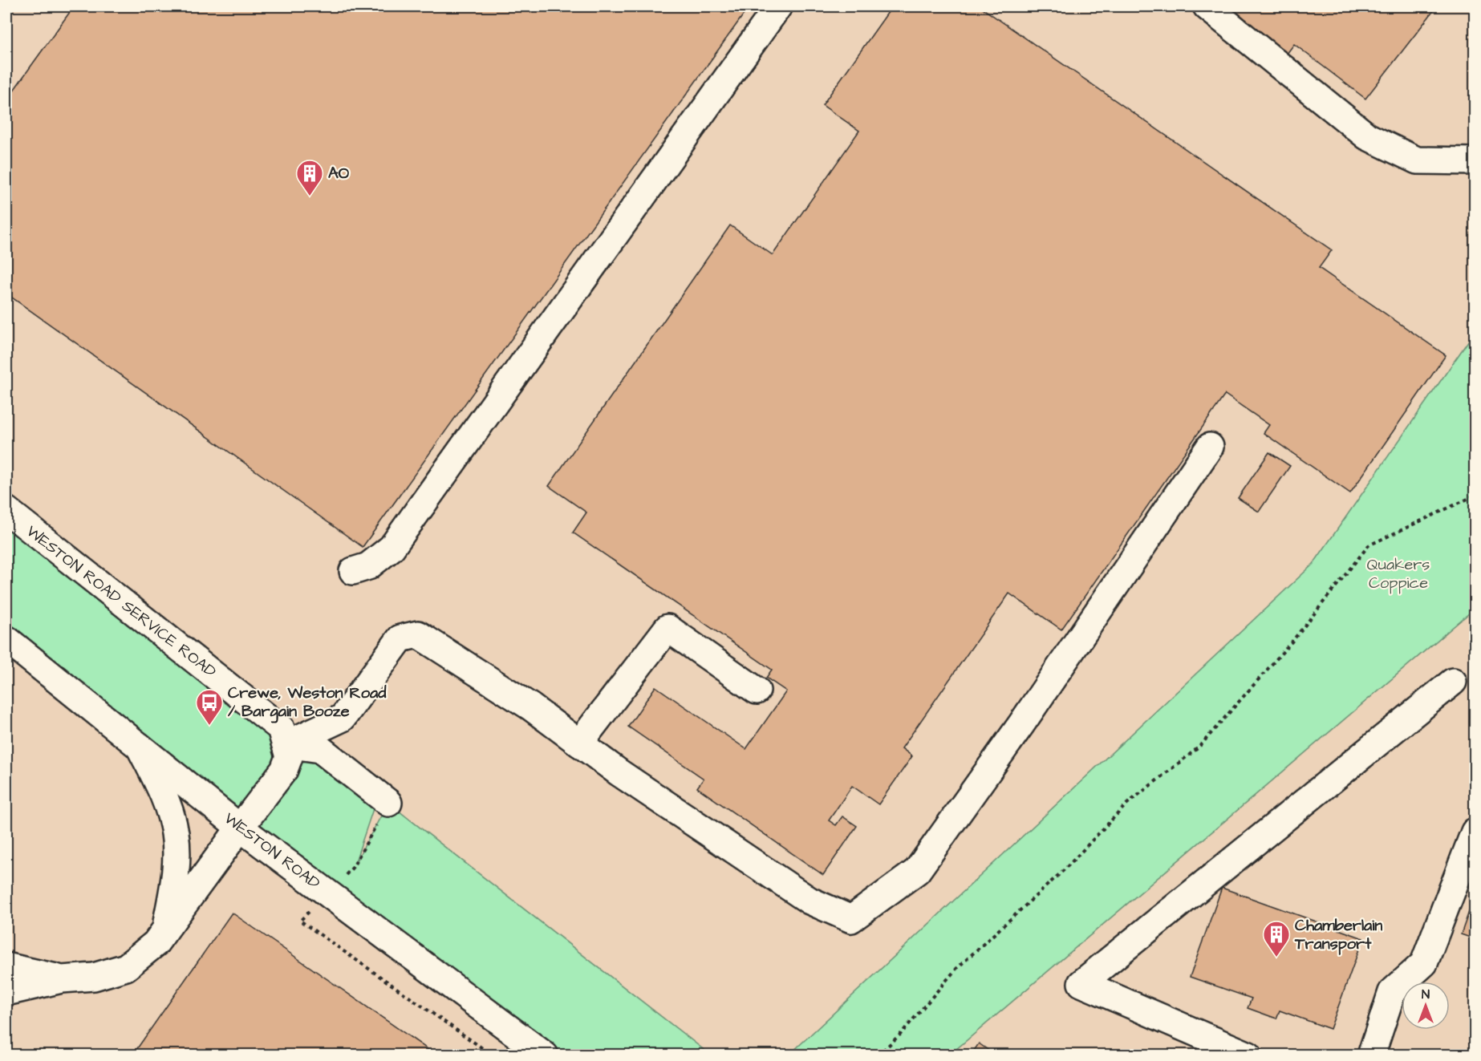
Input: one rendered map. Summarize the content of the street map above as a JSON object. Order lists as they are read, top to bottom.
{
  "streets": {
    "main road": ["WESTON ROAD SERVICE ROAD", "WESTON ROAD"]
  },
  "parks": ["Quakers Coppice"],
  "places": {
    "building": ["AO", "Chamberlain Transport"],
    "bus stop": ["Crewe, Weston Road / Bargain Booze"]
  },
  "north": "top"
}
